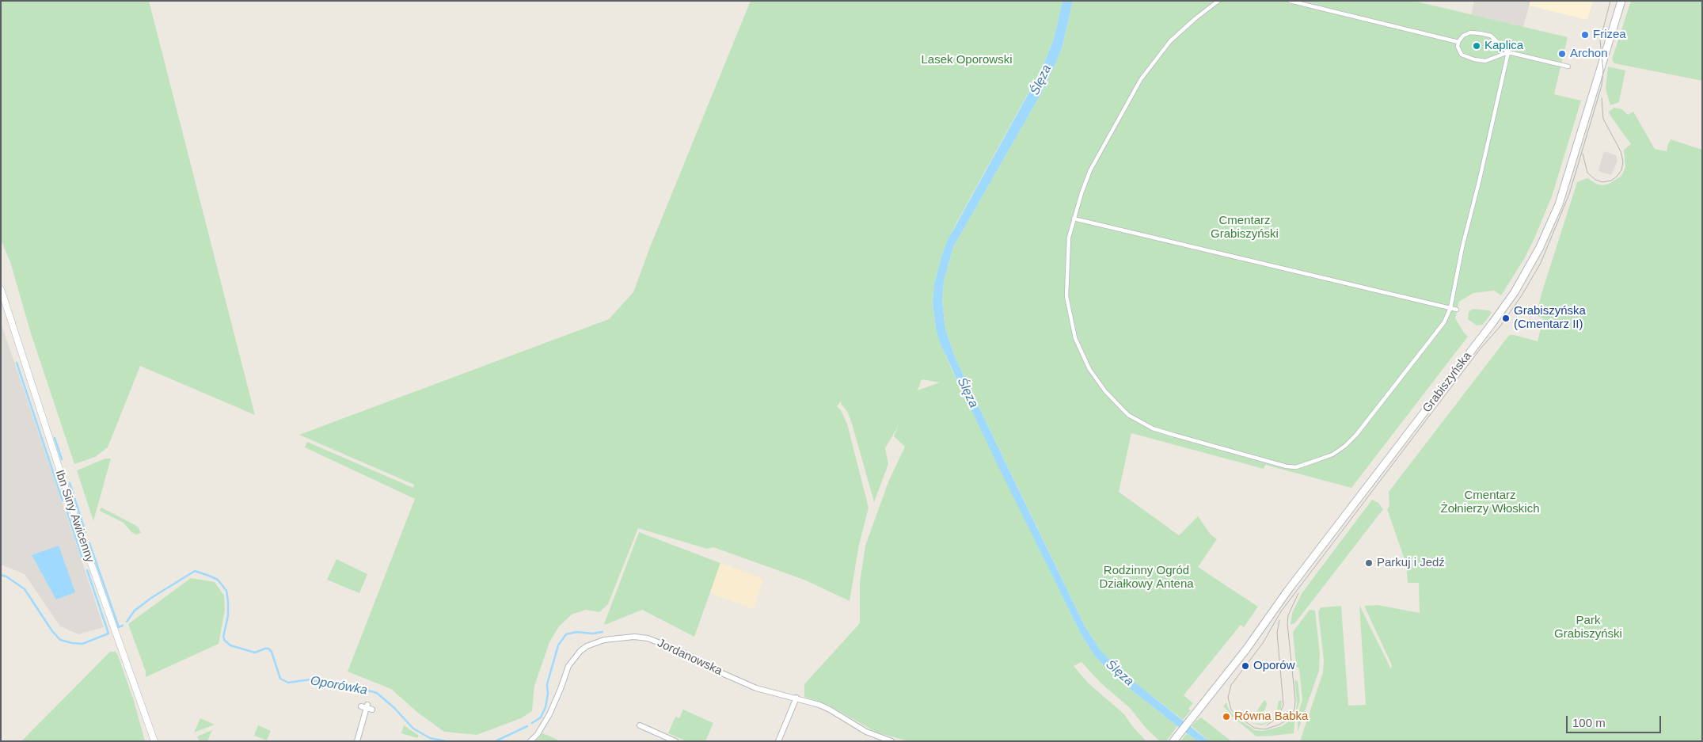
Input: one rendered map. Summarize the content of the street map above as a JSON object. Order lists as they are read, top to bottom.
{
  "streets": {
    "main road": ["Grabiszyńska"],
    "street": ["Ibn Siny Awicenny", "Jordanowska"]
  },
  "water": ["Ślęza", "Oporówka"],
  "parks": [
    "Lasek Oporowski",
    "Cmentarz Grabiszyński",
    "Cmentarz Żołnierzy Włoskich",
    "Rodzinny Ogród Działkowy Antena",
    "Park Grabiszyński"
  ],
  "places": [
    "Frizea",
    "Kaplica",
    "Archon",
    "Grabiszyńska (Cmentarz II)",
    "Parkuj i Jedź",
    "Oporów",
    "Równa Babka"
  ],
  "scale_bar": "100 m"
}
